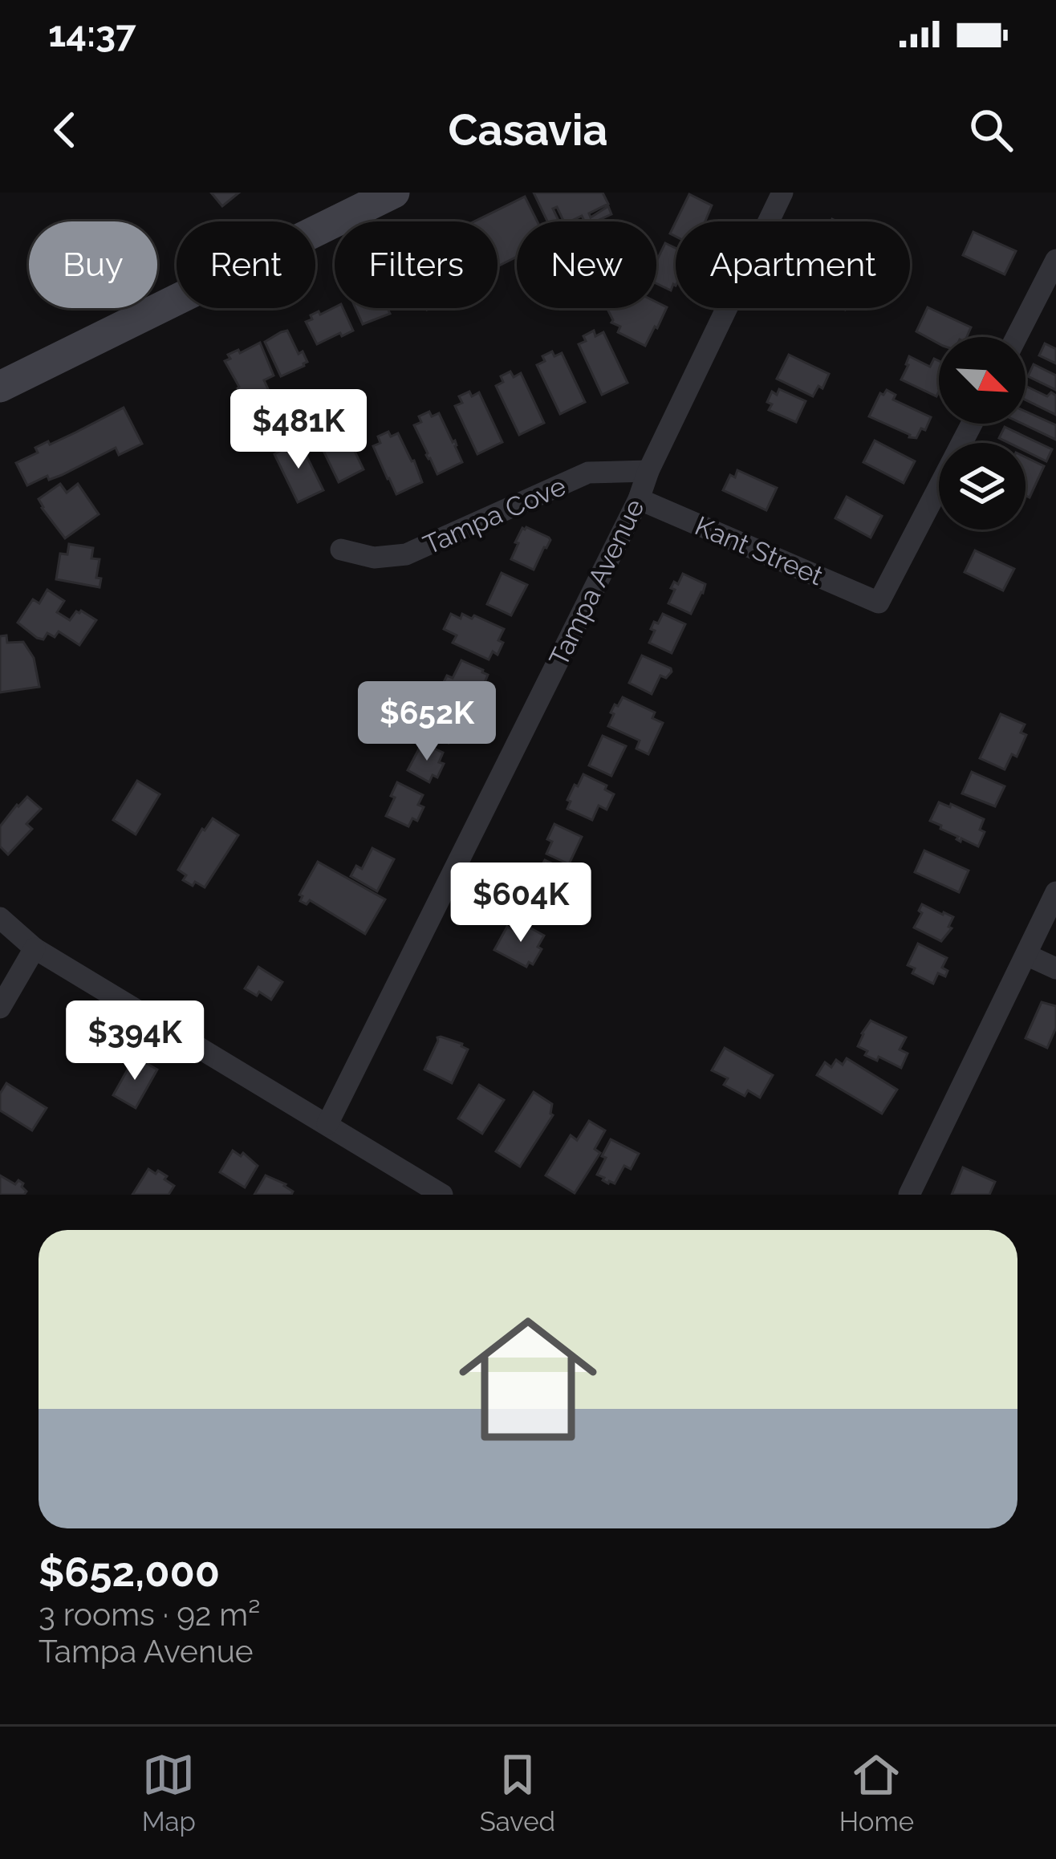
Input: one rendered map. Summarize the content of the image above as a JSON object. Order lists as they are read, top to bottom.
{
  "streets": {
    "street": ["Tampa Cove", "Kant Street", "Tampa Avenue"]
  },
  "crossings": [
    ["Tampa Cove", "Tampa Avenue"],
    ["Kant Street", "Tampa Avenue"]
  ],
  "north": "bottom right",
  "page": {
    "status": "14:37",
    "header": "Casavia",
    "chip": [
      "Buy",
      "Rent",
      "Filters",
      "New",
      "Apartment"
    ],
    "price": [
      "$481K",
      "$652K",
      "$604K",
      "$394K"
    ],
    "list": [
      {
        "name": "$652,000",
        "note": "3 rooms · 92 m² · Tampa Avenue"
      }
    ],
    "tabs": ["Map", "Saved", "Home"]
  }
}
